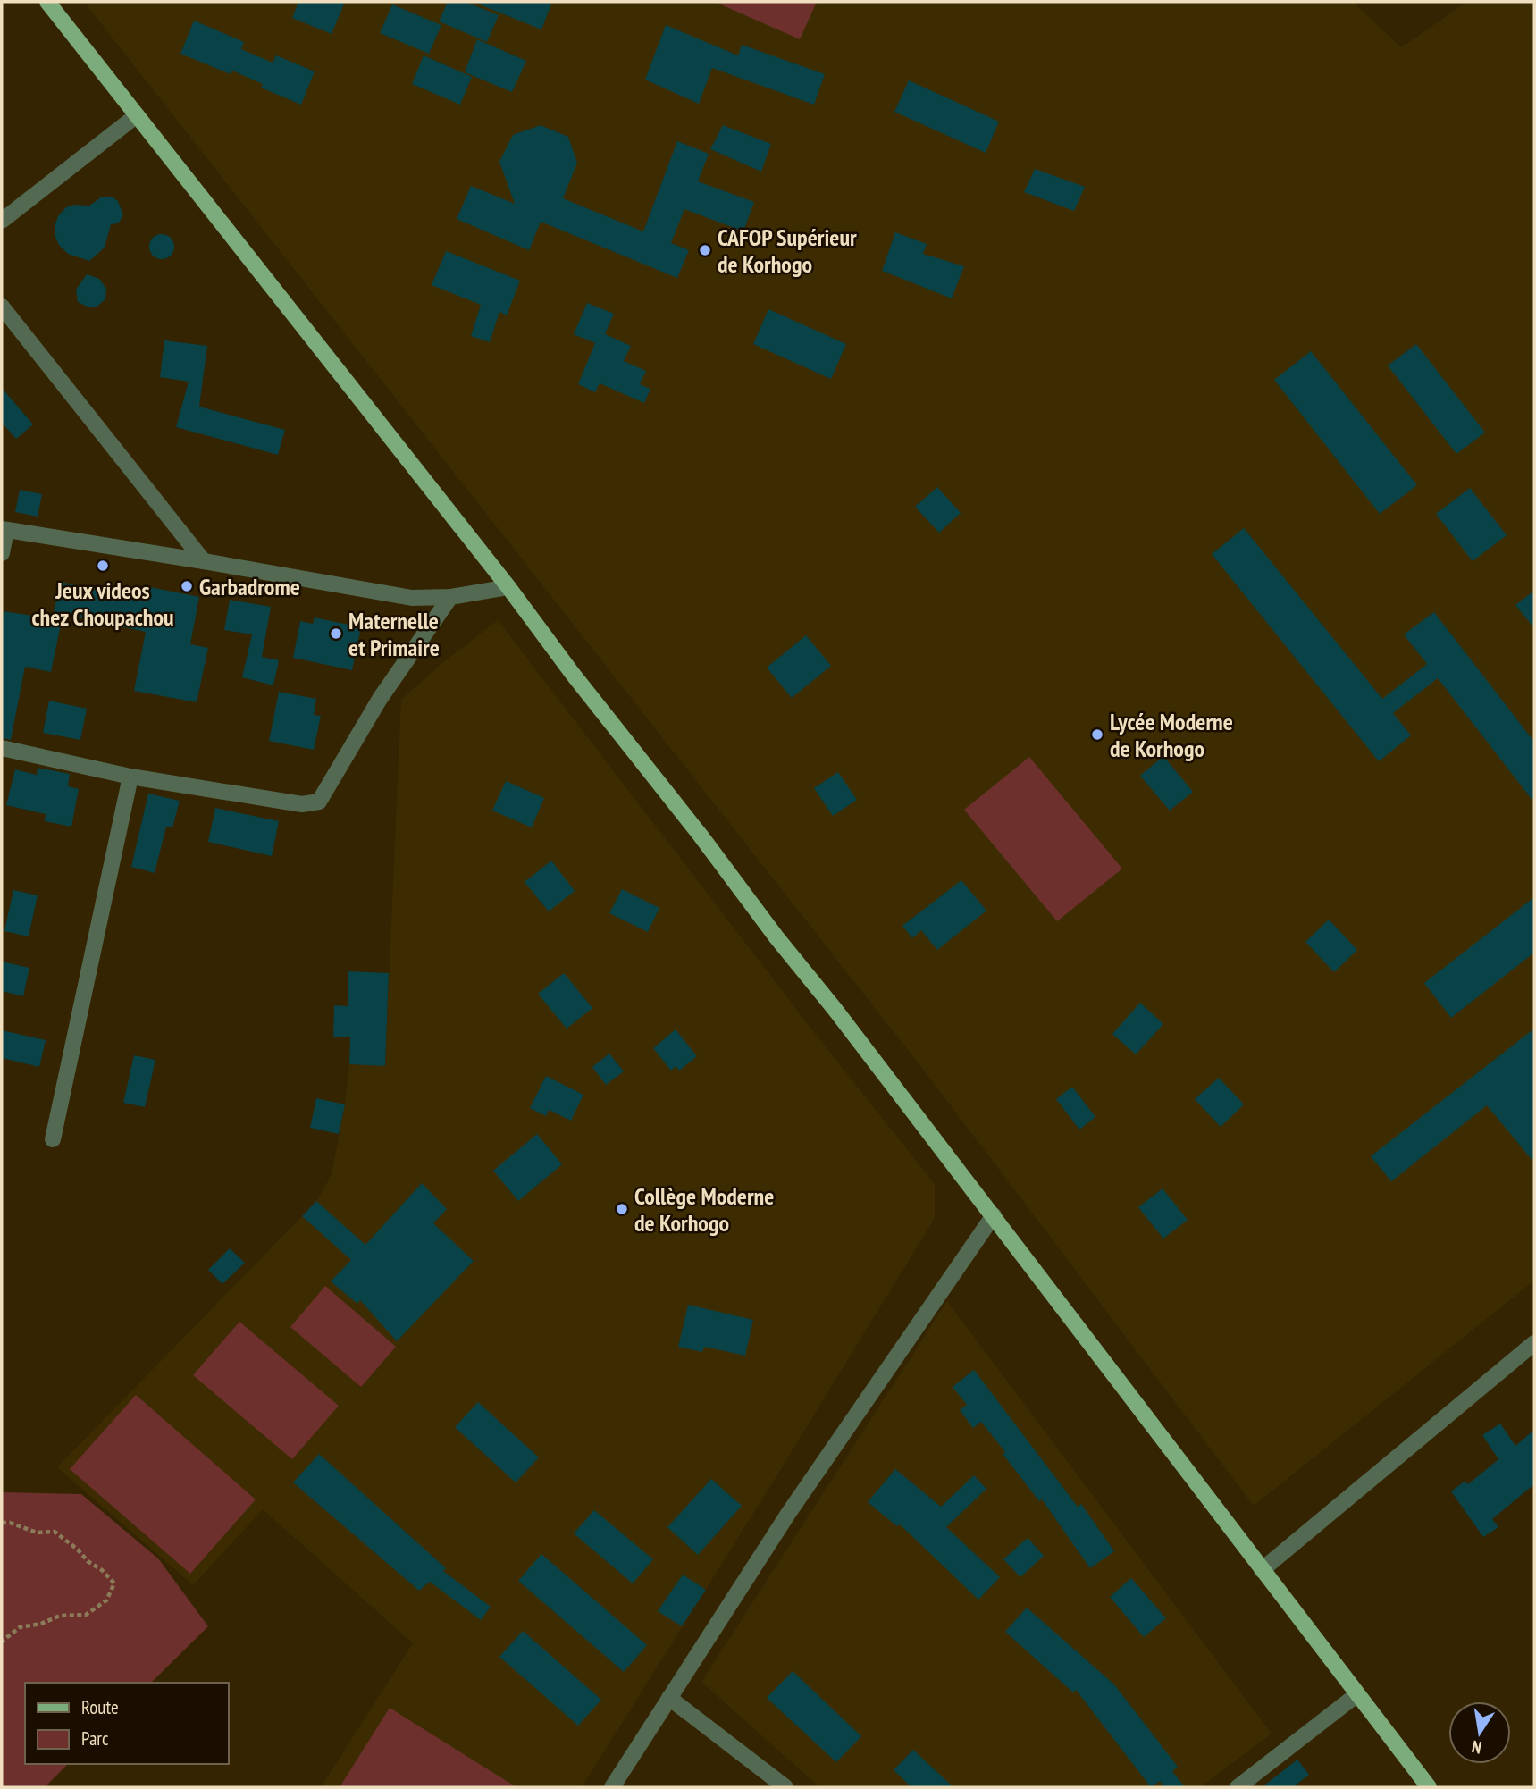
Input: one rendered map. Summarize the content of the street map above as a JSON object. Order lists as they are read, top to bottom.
{
  "places": [
    "CAFOP Supérieur de Korhogo",
    "Jeux videos chez Choupachou",
    "Garbadrome",
    "Maternelle et Primaire",
    "Lycée Moderne de Korhogo",
    "Collège Moderne de Korhogo"
  ],
  "legend": ["Route", "Parc"],
  "north": "bottom"
}
